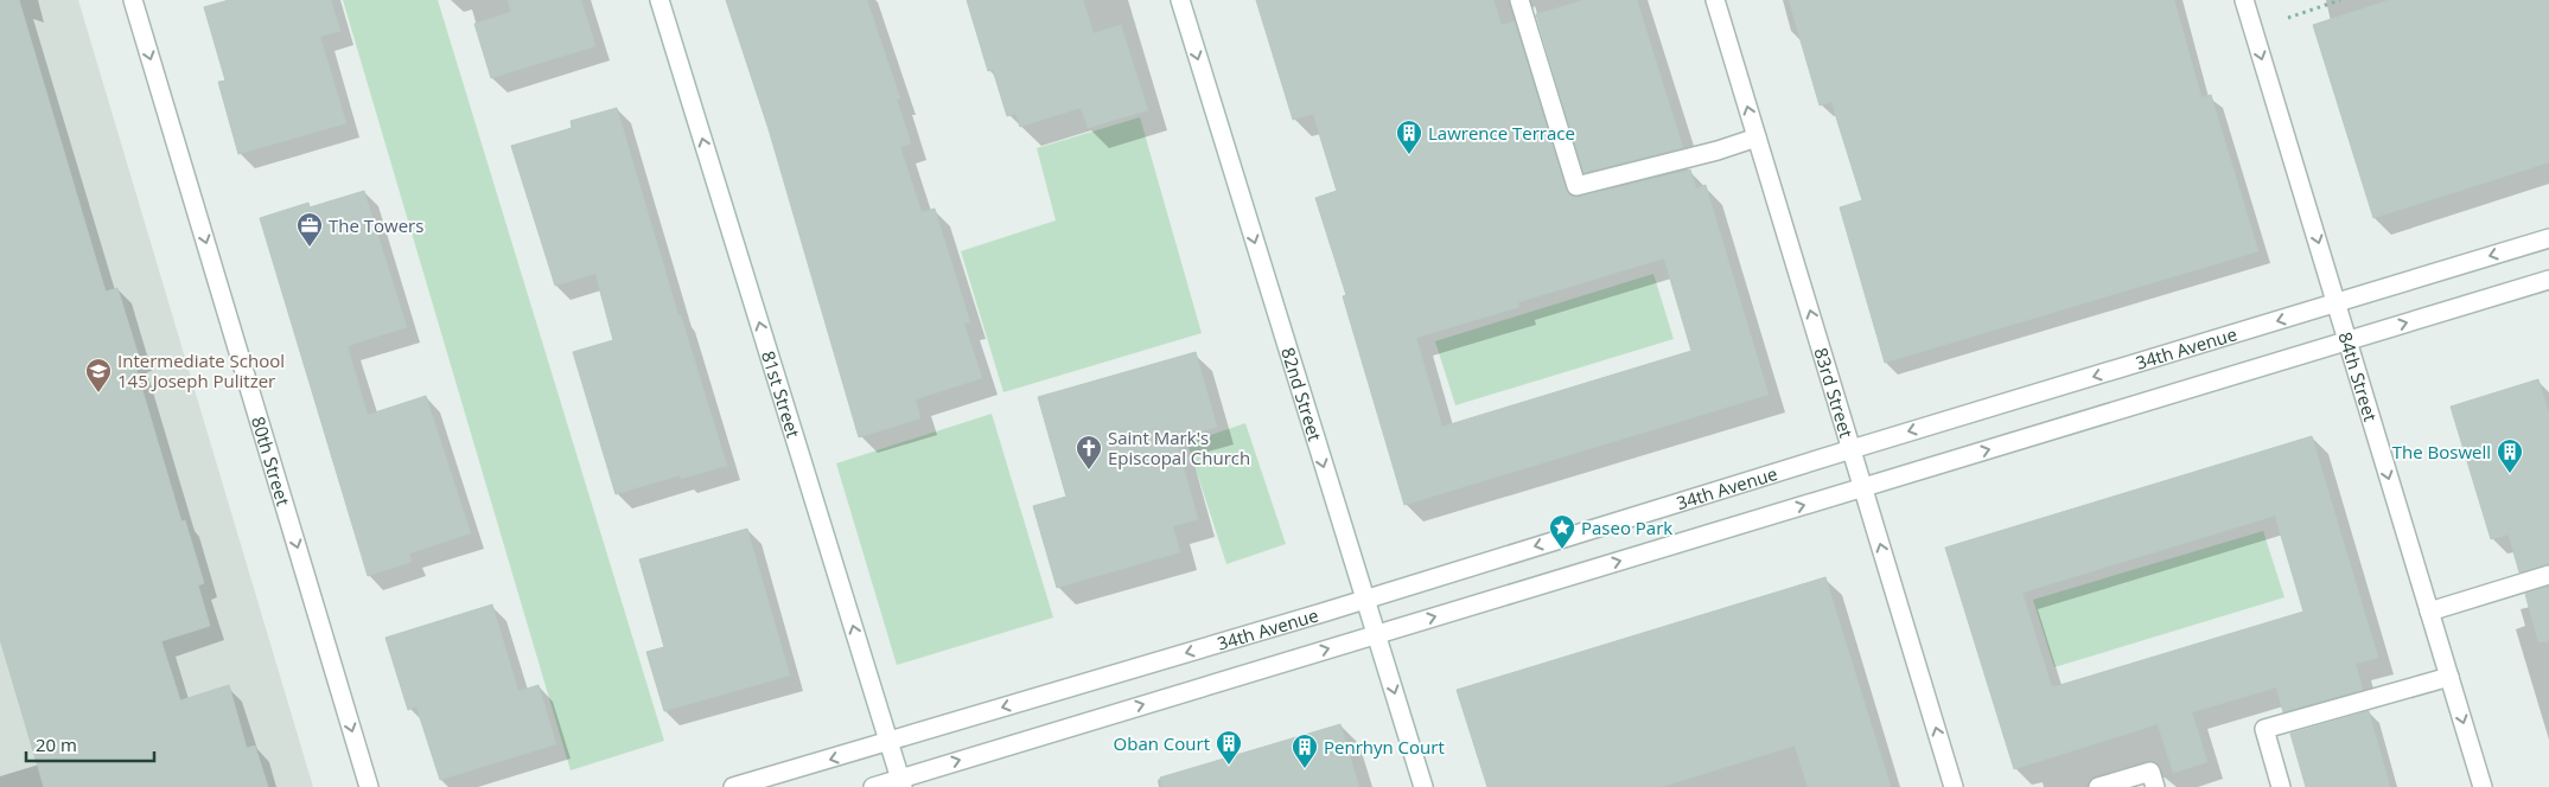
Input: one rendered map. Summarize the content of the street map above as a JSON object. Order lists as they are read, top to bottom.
{
  "streets": {
    "street": [
      "34th Avenue",
      "84th Street",
      "81st Street",
      "82nd Street",
      "83rd Street",
      "80th Street"
    ]
  },
  "crossings": [
    ["34th Avenue", "84th Street"],
    ["34th Avenue", "81st Street"],
    ["34th Avenue", "82nd Street"],
    ["34th Avenue", "83rd Street"]
  ],
  "one_way": [
    "84th Street",
    "81st Street",
    "82nd Street",
    "83rd Street",
    "80th Street"
  ],
  "places": {
    "building": [
      "Lawrence Terrace",
      "The Boswell",
      "Oban Court",
      "Penrhyn Court"
    ],
    "office": ["The Towers"],
    "school or university": ["Intermediate School 145 Joseph Pulitzer"],
    "church": ["Saint Mark's Episcopal Church"],
    "place": ["Paseo Park"]
  },
  "scale_bar": "20 m"
}
